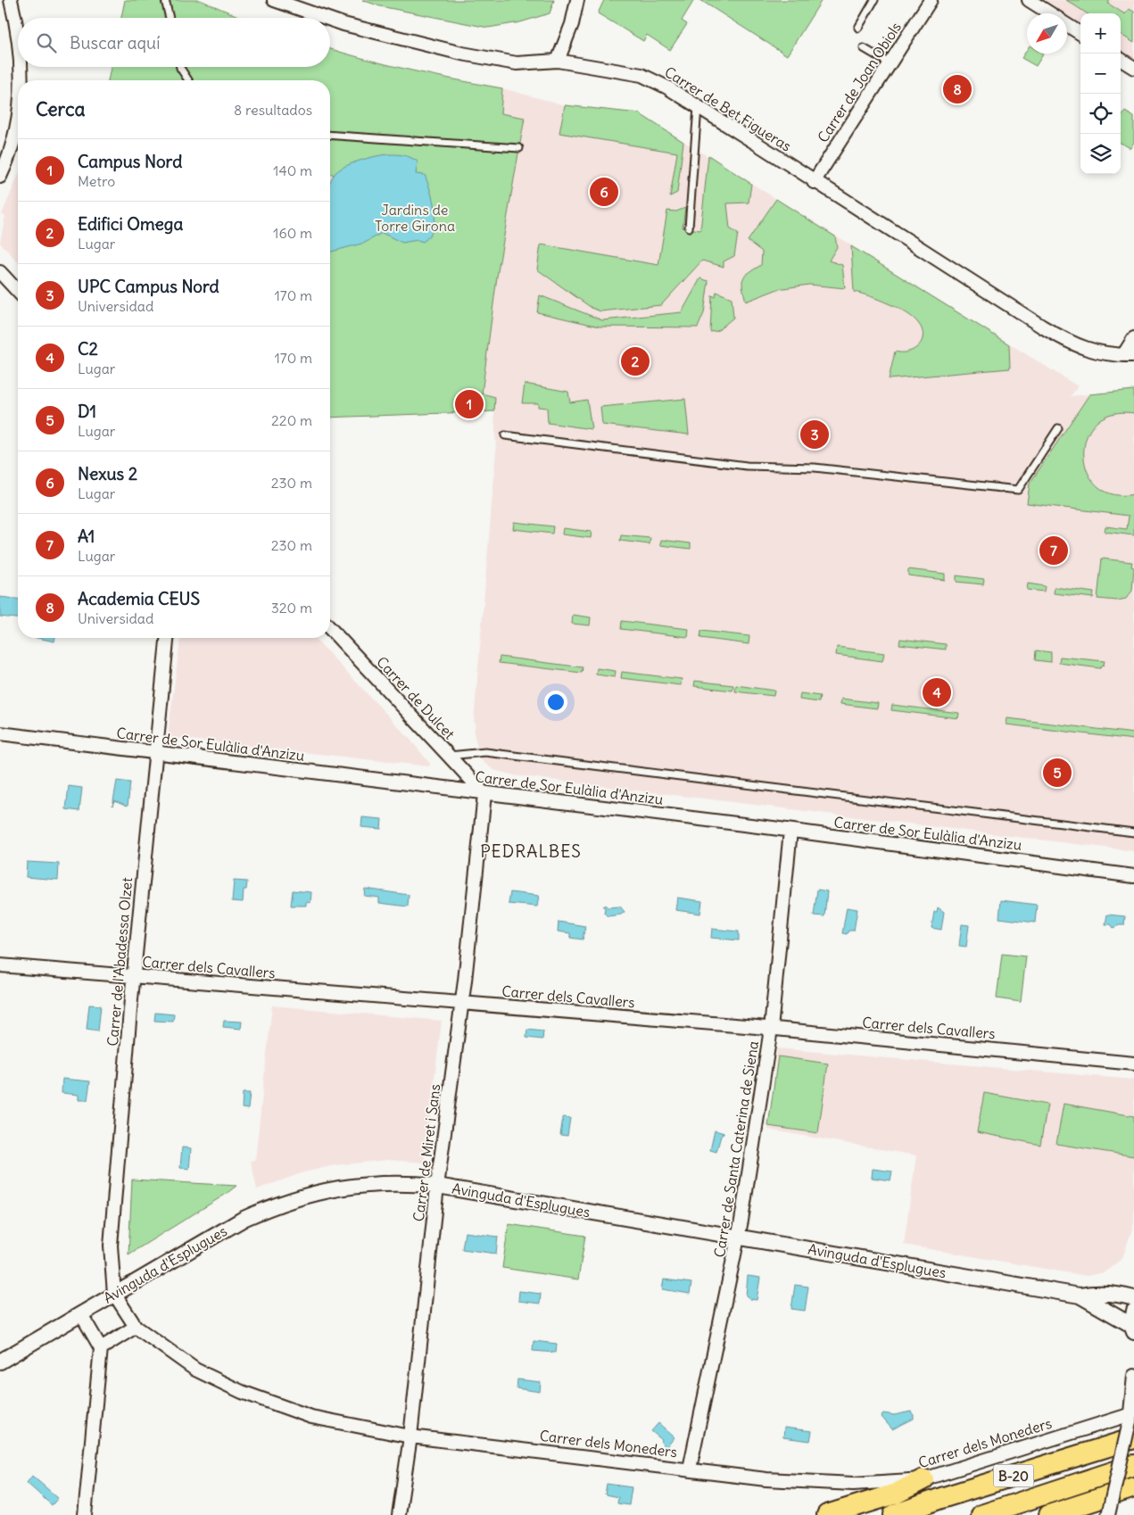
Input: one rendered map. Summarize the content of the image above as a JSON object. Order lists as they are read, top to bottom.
{
  "streets": {
    "highway": ["B-20"],
    "street": [
      "Carrer de Joan Obiols",
      "Carrer de Bet Figueras",
      "Carrer de Dulcet",
      "Carrer de Sor Eulàlia d'Anzizu",
      "Carrer de l'Abadessa Olzet",
      "Carrer dels Cavallers",
      "Carrer de Santa Caterina de Siena",
      "Carrer de Miret i Sans",
      "Avinguda d'Esplugues",
      "Carrer dels Moneders"
    ]
  },
  "crossings": [
    ["Carrer de Joan Obiols", "Carrer de Bet Figueras"],
    ["Carrer de Dulcet", "Carrer de Sor Eulàlia d'Anzizu"],
    ["Carrer de Dulcet", "Carrer de Miret i Sans"],
    ["Carrer de Sor Eulàlia d'Anzizu", "Carrer de l'Abadessa Olzet"],
    ["Carrer de Sor Eulàlia d'Anzizu", "Carrer de Santa Caterina de Siena"],
    ["Carrer de Sor Eulàlia d'Anzizu", "Carrer de Miret i Sans"],
    ["Carrer de l'Abadessa Olzet", "Carrer dels Cavallers"],
    ["Carrer de l'Abadessa Olzet", "Avinguda d'Esplugues"],
    ["Carrer de l'Abadessa Olzet", "Carrer dels Moneders"],
    ["Carrer dels Cavallers", "Carrer de Santa Caterina de Siena"],
    ["Carrer dels Cavallers", "Carrer de Miret i Sans"],
    ["Carrer de Santa Caterina de Siena", "Avinguda d'Esplugues"],
    ["Carrer de Santa Caterina de Siena", "Carrer dels Moneders"],
    ["Carrer de Miret i Sans", "Avinguda d'Esplugues"],
    ["Carrer de Miret i Sans", "Carrer dels Moneders"],
    ["Avinguda d'Esplugues", "Carrer dels Moneders"],
    ["Carrer dels Moneders", "B-20"]
  ],
  "districts": ["PEDRALBES"],
  "parks": ["Jardins de Torre Girona"],
  "north": "bottom left",
  "page": {
    "map_buttons": ["+", "−"],
    "search": "Buscar aquí",
    "pins": [
      "8",
      "6",
      "2",
      "1",
      "3",
      "7",
      "4",
      "5"
    ],
    "heading": ["Cerca", "8 resultados"],
    "list": [
      {
        "mark": "1",
        "name": "Campus Nord",
        "note": "Metro",
        "value": "140 m"
      },
      {
        "mark": "2",
        "name": "Edifici Omega",
        "note": "Lugar",
        "value": "160 m"
      },
      {
        "mark": "3",
        "name": "UPC Campus Nord",
        "note": "Universidad",
        "value": "170 m"
      },
      {
        "mark": "4",
        "name": "C2",
        "note": "Lugar",
        "value": "170 m"
      },
      {
        "mark": "5",
        "name": "D1",
        "note": "Lugar",
        "value": "220 m"
      },
      {
        "mark": "6",
        "name": "Nexus 2",
        "note": "Lugar",
        "value": "230 m"
      },
      {
        "mark": "7",
        "name": "A1",
        "note": "Lugar",
        "value": "230 m"
      },
      {
        "mark": "8",
        "name": "Academia CEUS",
        "note": "Universidad",
        "value": "320 m"
      }
    ]
  }
}
